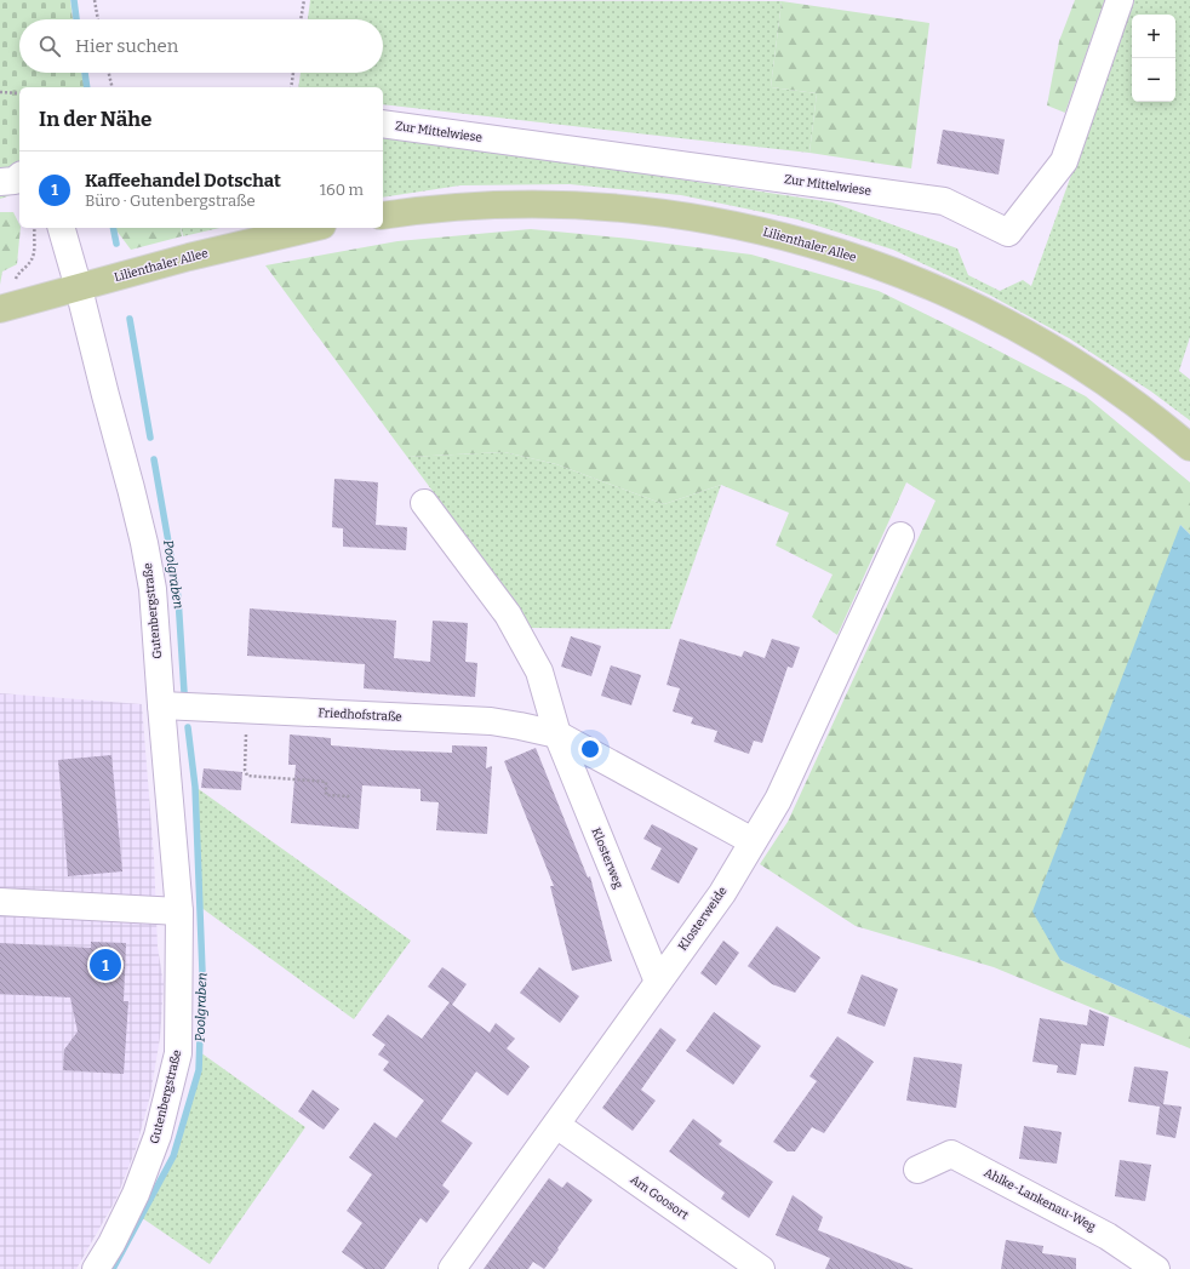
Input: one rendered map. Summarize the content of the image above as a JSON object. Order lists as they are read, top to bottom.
{
  "streets": {
    "main road": ["Lilienthaler Allee"],
    "street": [
      "Zur Mittelwiese",
      "Gutenbergstraße",
      "Friedhofstraße",
      "Klosterweg",
      "Klosterweide",
      "Am Goosort",
      "Ahlke-Lankenau-Weg"
    ]
  },
  "crossings": [
    ["Lilienthaler Allee", "Gutenbergstraße"],
    ["Gutenbergstraße", "Friedhofstraße"],
    ["Friedhofstraße", "Klosterweg"],
    ["Friedhofstraße", "Klosterweide"],
    ["Klosterweg", "Klosterweide"],
    ["Klosterweide", "Am Goosort"]
  ],
  "water": ["Poolgraben"],
  "page": {
    "map_buttons": ["+", "−"],
    "search": "Hier suchen",
    "heading": "In der Nähe",
    "list": [
      {
        "mark": "1",
        "name": "Kaffeehandel Dotschat",
        "note": "Büro · Gutenbergstraße",
        "value": "160 m"
      }
    ],
    "pins": "1"
  }
}
